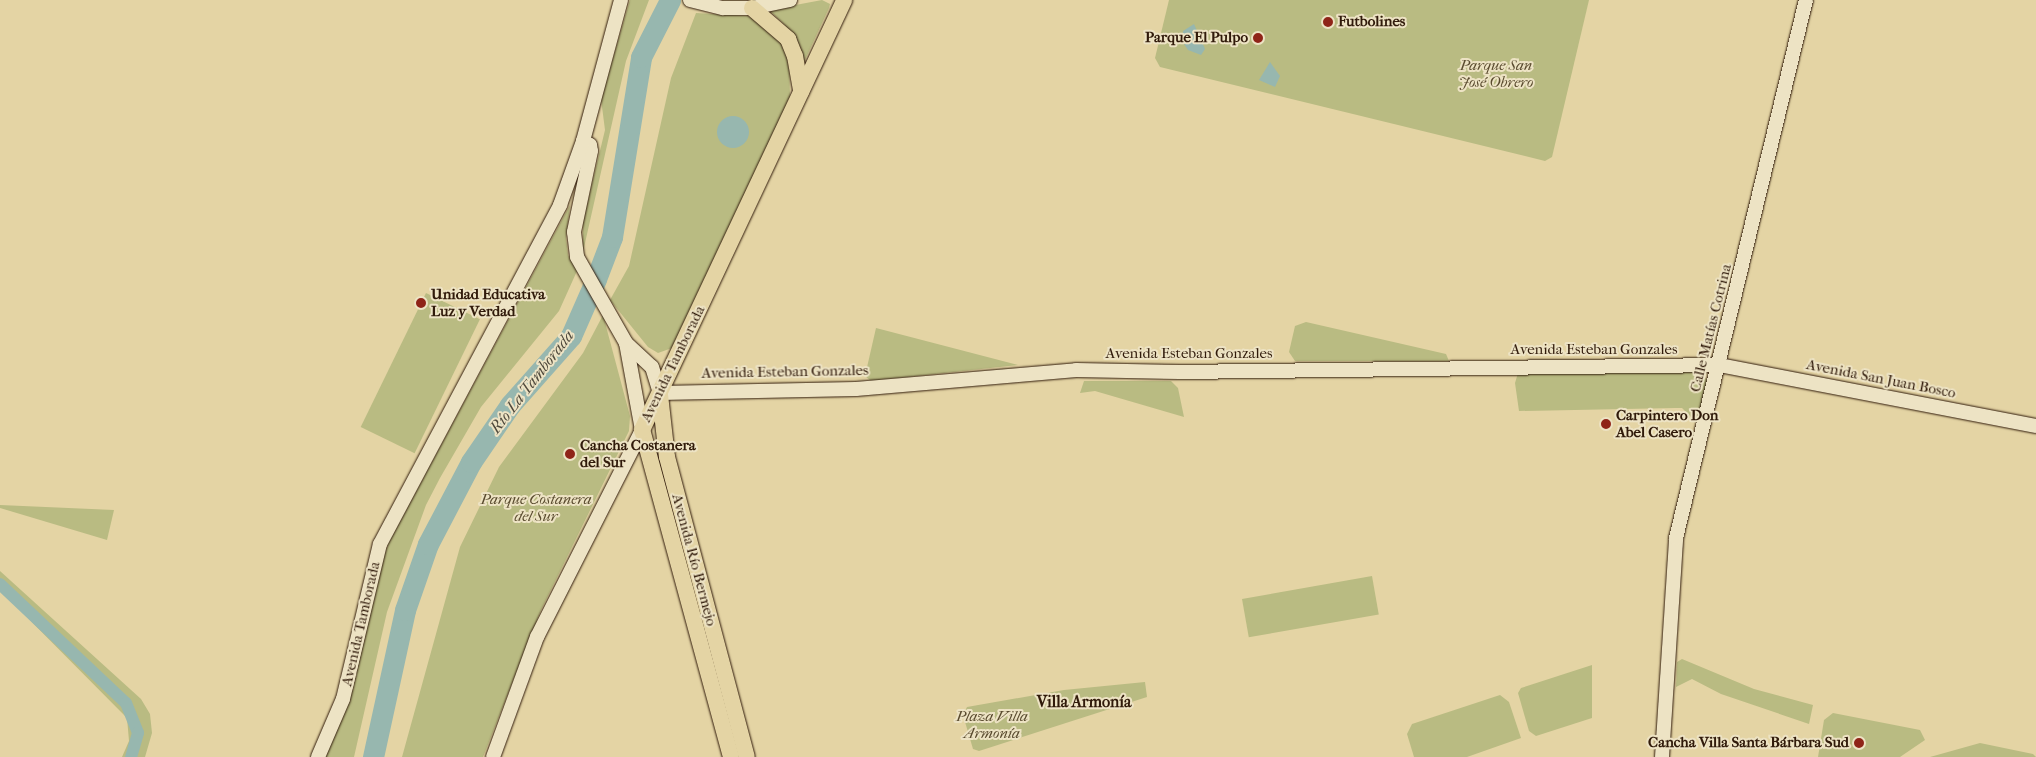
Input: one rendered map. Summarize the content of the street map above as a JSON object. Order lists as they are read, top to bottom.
{
  "streets": {
    "main road": ["Avenida Tamborada", "Avenida Río Bermejo"],
    "street": ["Calle Matías Cotrina", "Avenida Esteban Gonzales", "Avenida San Juan Bosco"]
  },
  "crossings": [
    ["Calle Matías Cotrina", "Avenida Esteban Gonzales"],
    ["Calle Matías Cotrina", "Avenida San Juan Bosco"],
    ["Avenida Esteban Gonzales", "Avenida Tamborada"],
    ["Avenida Esteban Gonzales", "Avenida San Juan Bosco"],
    ["Avenida Esteban Gonzales", "Avenida Río Bermejo"],
    ["Avenida Tamborada", "Avenida Río Bermejo"]
  ],
  "districts": ["Villa Armonía"],
  "water": ["Río La Tamborada"],
  "parks": ["Parque San José Obrero", "Parque Costanera del Sur", "Plaza Villa Armonía"],
  "places": [
    "Futbolines",
    "Parque El Pulpo",
    "Unidad Educativa Luz y Verdad",
    "Carpintero Don Abel Casero",
    "Cancha Costanera del Sur",
    "Cancha Villa Santa Bárbara Sud"
  ]
}
